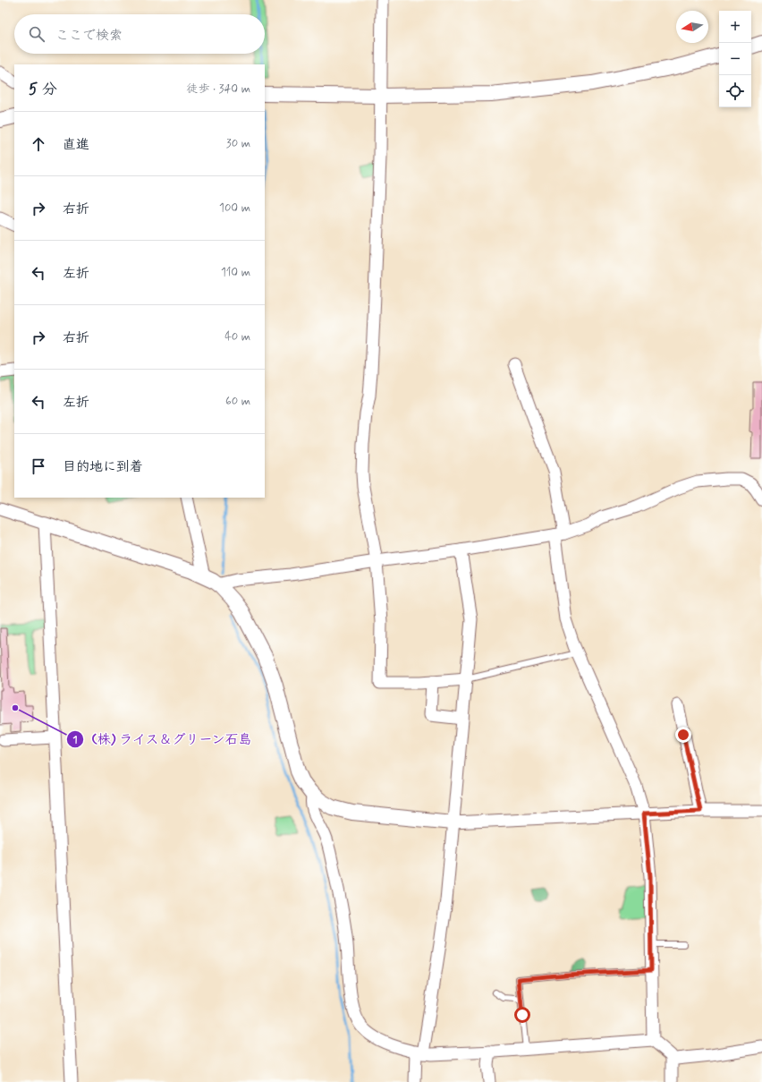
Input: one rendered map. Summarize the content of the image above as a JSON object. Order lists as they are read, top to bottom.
{
  "places": ["(株) ライス＆グリーン石島"],
  "north": "left",
  "page": {
    "map_buttons": ["+", "−"],
    "search": "ここで検索",
    "heading": ["5 分", "徒歩 · 340 m"],
    "list": [
      ["直進", "30 m"],
      ["右折", "100 m"],
      ["左折", "110 m"],
      ["右折", "40 m"],
      ["左折", "60 m"],
      "目的地に到着"
    ]
  }
}
